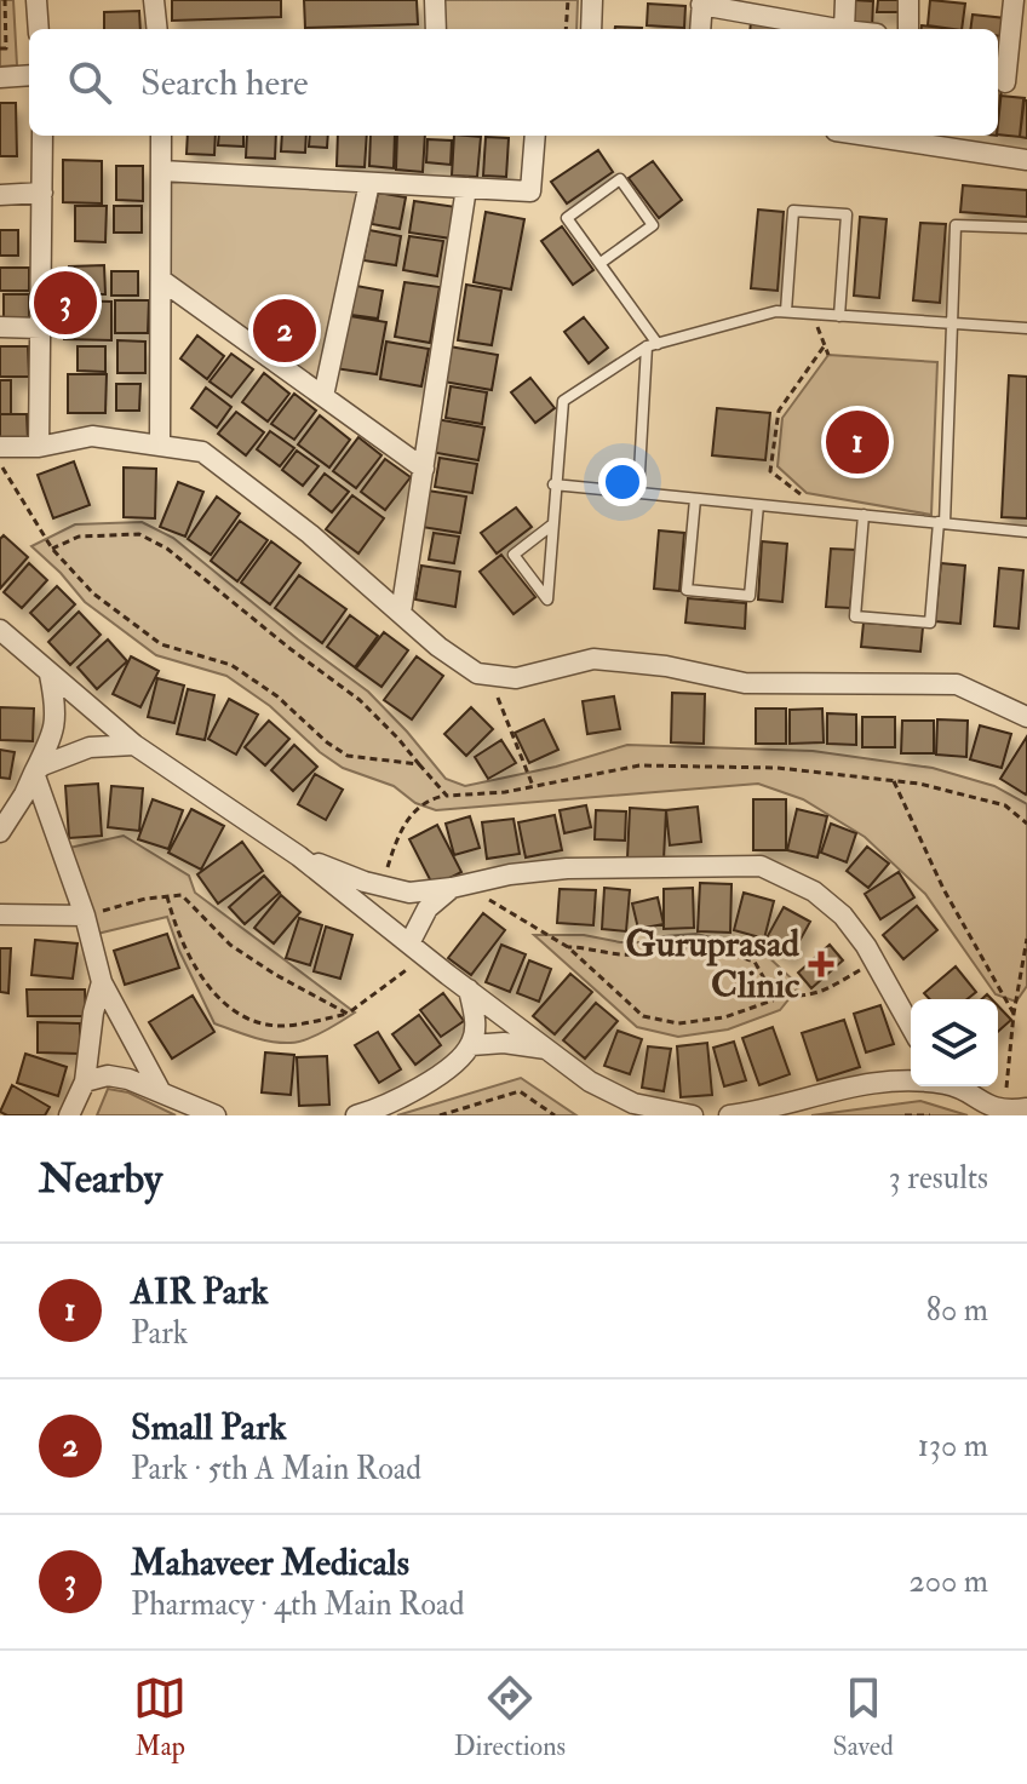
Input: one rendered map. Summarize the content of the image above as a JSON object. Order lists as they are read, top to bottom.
{
  "places": {
    "health": ["Guruprasad Clinic"]
  },
  "page": {
    "search": "Search here",
    "pins": ["3", "2", "1"],
    "heading": ["Nearby", "3 results"],
    "list": [
      {
        "mark": "1",
        "name": "AIR Park",
        "note": "Park",
        "value": "80 m"
      },
      {
        "mark": "2",
        "name": "Small Park",
        "note": "Park · 5th A Main Road",
        "value": "130 m"
      },
      {
        "mark": "3",
        "name": "Mahaveer Medicals",
        "note": "Pharmacy · 4th Main Road",
        "value": "200 m"
      }
    ],
    "nav": ["Map", "Directions", "Saved"]
  }
}
